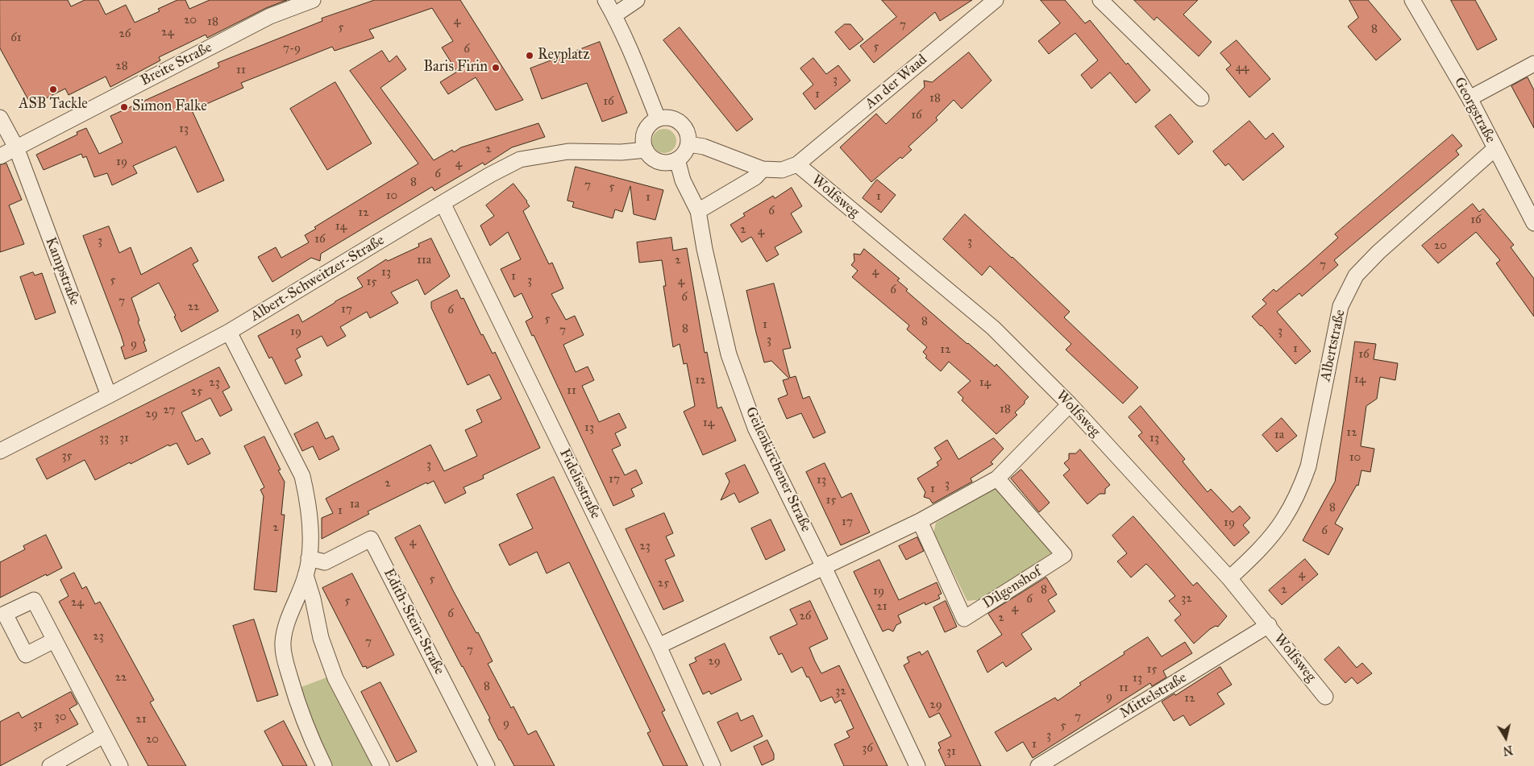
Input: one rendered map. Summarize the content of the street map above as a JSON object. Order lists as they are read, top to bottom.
{
  "streets": {
    "street": [
      "Breite Straße",
      "An der Waad",
      "Georgstraße",
      "Wolfsweg",
      "Kampstraße",
      "Albert-Schweitzer-Straße",
      "Albertstraße",
      "Geilenkirchener Straße",
      "Fidelisstraße",
      "Dilgenshof",
      "Edith-Stein-Straße",
      "Mittelstraße"
    ]
  },
  "crossings": [
    ["Breite Straße", "Kampstraße"],
    ["An der Waad", "Wolfsweg"],
    ["Georgstraße", "Albertstraße"],
    ["Wolfsweg", "Albertstraße"],
    ["Wolfsweg", "Mittelstraße"],
    ["Kampstraße", "Albert-Schweitzer-Straße"],
    ["Albert-Schweitzer-Straße", "Geilenkirchener Straße"],
    ["Albert-Schweitzer-Straße", "Fidelisstraße"]
  ],
  "places": [
    "Reyplatz",
    "Baris Firin",
    "ASB Tackle",
    "Simon Falke"
  ],
  "house_numbers": [
    "20",
    "4",
    "18",
    "7",
    "5",
    "8",
    "24",
    "26",
    "61",
    "5",
    "7-9",
    "6",
    "28",
    "44",
    "11",
    "3",
    "1",
    "18",
    "16",
    "16",
    "13",
    "2",
    "19",
    "4",
    "6",
    "8",
    "7",
    "5",
    "10",
    "1",
    "1",
    "6",
    "12",
    "16",
    "14",
    "2",
    "4",
    "16",
    "3",
    "3",
    "20",
    "11a",
    "2",
    "7",
    "4",
    "13",
    "1",
    "5",
    "3",
    "4",
    "15",
    "6",
    "6",
    "7",
    "22",
    "17",
    "6",
    "5",
    "8",
    "1",
    "8",
    "7",
    "3",
    "19",
    "3",
    "9",
    "1",
    "12",
    "16",
    "14",
    "12",
    "23",
    "14",
    "11",
    "25",
    "18",
    "27",
    "29",
    "14",
    "13",
    "12",
    "1a",
    "33",
    "31",
    "13",
    "35",
    "10",
    "3",
    "17",
    "13",
    "2",
    "3",
    "1",
    "15",
    "1a",
    "8",
    "1",
    "17",
    "19",
    "2",
    "6",
    "4",
    "23",
    "4",
    "5",
    "25",
    "8",
    "2",
    "19",
    "32",
    "6",
    "5",
    "24",
    "21",
    "4",
    "6",
    "26",
    "2",
    "23",
    "7",
    "7",
    "29",
    "15",
    "22",
    "13",
    "8",
    "11",
    "32",
    "9",
    "12",
    "29",
    "30",
    "7",
    "21",
    "9",
    "31",
    "5",
    "3",
    "20",
    "1",
    "36",
    "31"
  ],
  "north": "bottom"
}
